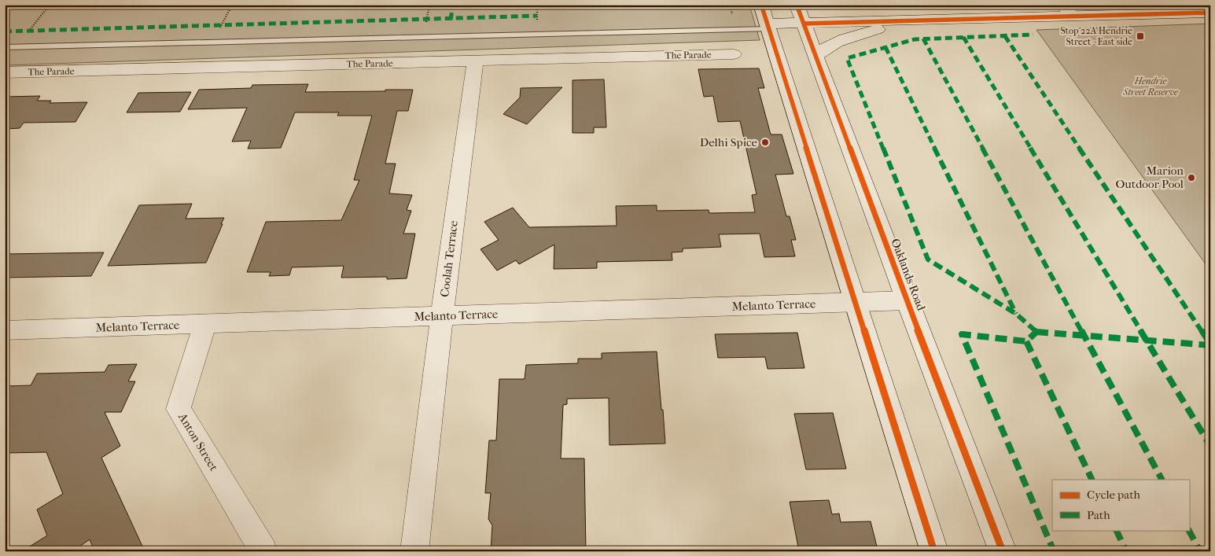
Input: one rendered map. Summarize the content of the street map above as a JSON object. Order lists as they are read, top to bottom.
{
  "streets": {
    "street": [
      "The Parade",
      "Coolah Terrace",
      "Oaklands Road",
      "Melanto Terrace",
      "Anton Street"
    ]
  },
  "crossings": [
    ["The Parade", "Coolah Terrace"],
    ["Coolah Terrace", "Melanto Terrace"],
    ["Oaklands Road", "Melanto Terrace"],
    ["Melanto Terrace", "Anton Street"]
  ],
  "parks": ["Hendrie Street Reserve"],
  "places": {
    "transit": ["Stop 22A Hendrie Street - East side"],
    "other": ["Delhi Spice", "Marion Outdoor Pool"]
  },
  "legend": ["Cycle path", "Path"]
}
